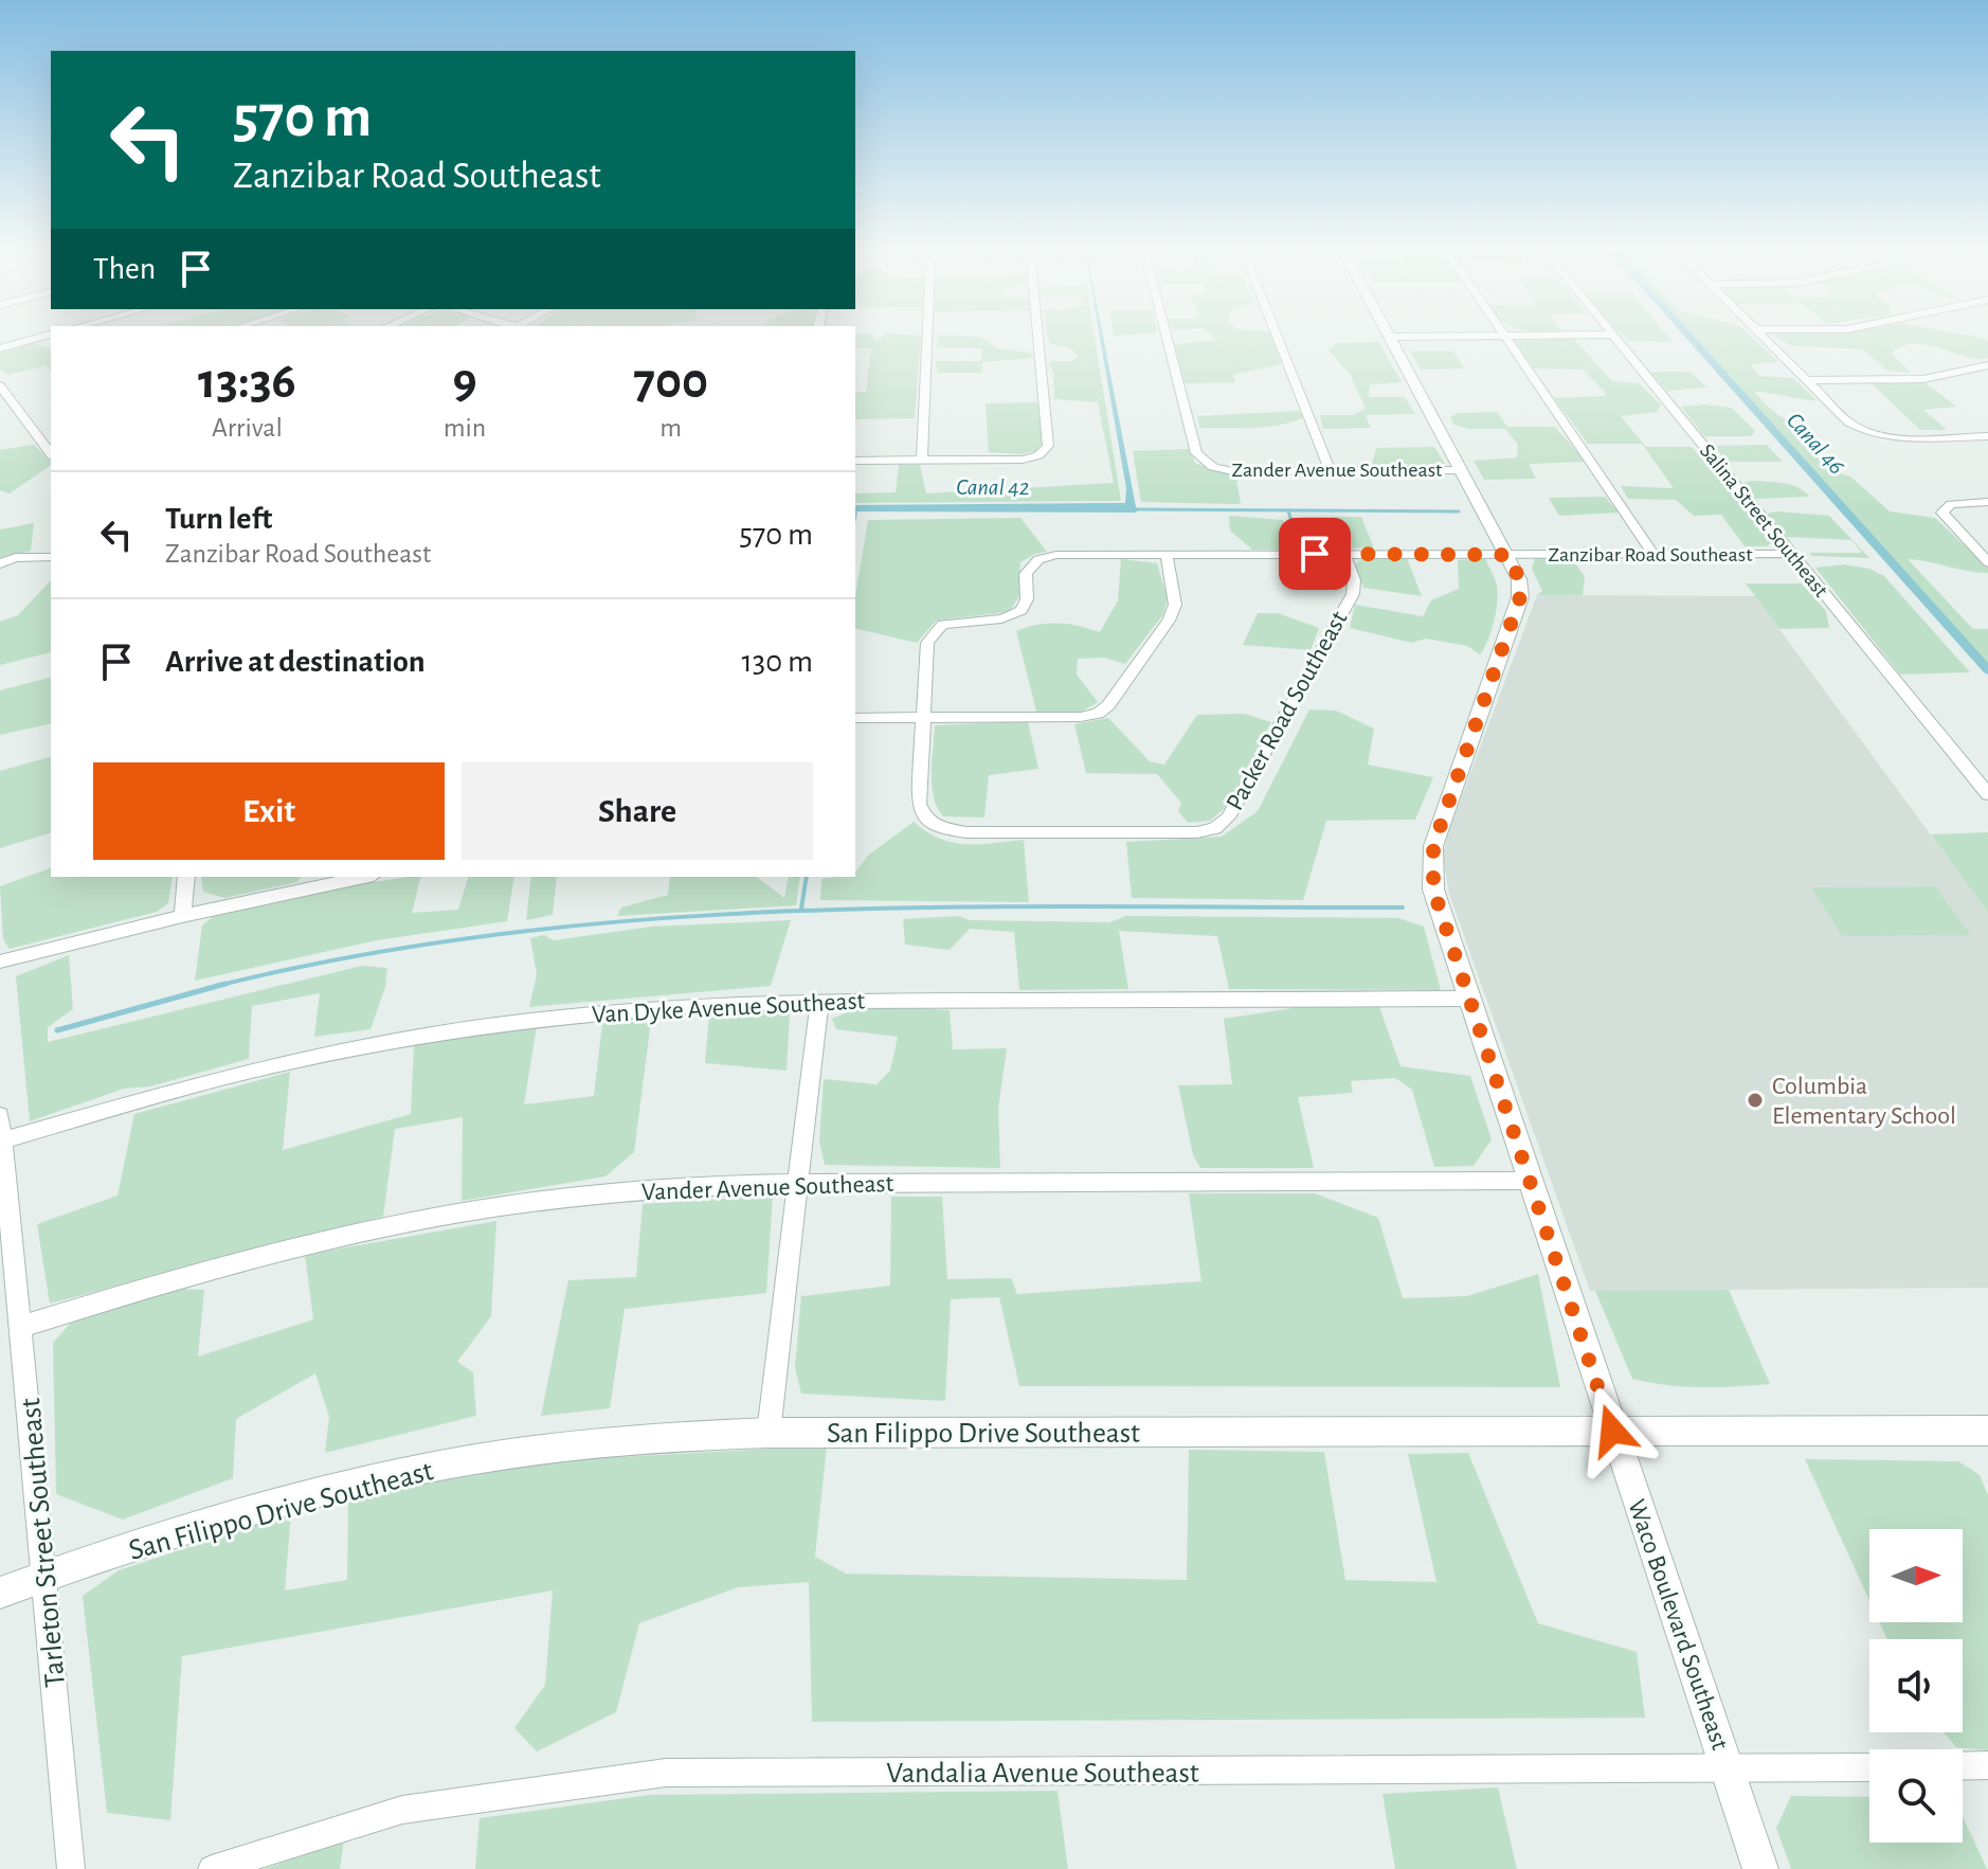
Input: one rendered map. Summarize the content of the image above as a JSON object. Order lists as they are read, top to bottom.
{
  "streets": {
    "street": [
      "Zander Avenue Southeast",
      "Salina Street Southeast",
      "Zanzibar Road Southeast",
      "Packer Road Southeast",
      "Van Dyke Avenue Southeast",
      "Vander Avenue Southeast",
      "San Filippo Drive Southeast",
      "Tarleton Street Southeast",
      "Waco Boulevard Southeast",
      "Vandalia Avenue Southeast"
    ]
  },
  "crossings": [
    ["Zander Avenue Southeast", "Waco Boulevard Southeast"],
    ["Salina Street Southeast", "Zanzibar Road Southeast"],
    ["Zanzibar Road Southeast", "Packer Road Southeast"],
    ["Zanzibar Road Southeast", "Waco Boulevard Southeast"],
    ["Van Dyke Avenue Southeast", "Tarleton Street Southeast"],
    ["Van Dyke Avenue Southeast", "Waco Boulevard Southeast"],
    ["Vander Avenue Southeast", "Tarleton Street Southeast"],
    ["Vander Avenue Southeast", "Waco Boulevard Southeast"],
    ["San Filippo Drive Southeast", "Tarleton Street Southeast"],
    ["San Filippo Drive Southeast", "Waco Boulevard Southeast"],
    ["Waco Boulevard Southeast", "Vandalia Avenue Southeast"]
  ],
  "water": ["Canal 46", "Canal 42"],
  "places": ["Columbia Elementary School"],
  "north": "right",
  "page": {
    "turn": ["570 m", "Zanzibar Road Southeast"],
    "then": "Then",
    "eta": [
      "13:36",
      "Arrival",
      "9",
      "min",
      "700",
      "m"
    ],
    "list": [
      {
        "name": "Turn left",
        "note": "Zanzibar Road Southeast",
        "value": "570 m"
      },
      {
        "name": "Arrive at destination",
        "value": "130 m"
      }
    ],
    "buttons": ["Exit", "Share"]
  }
}
